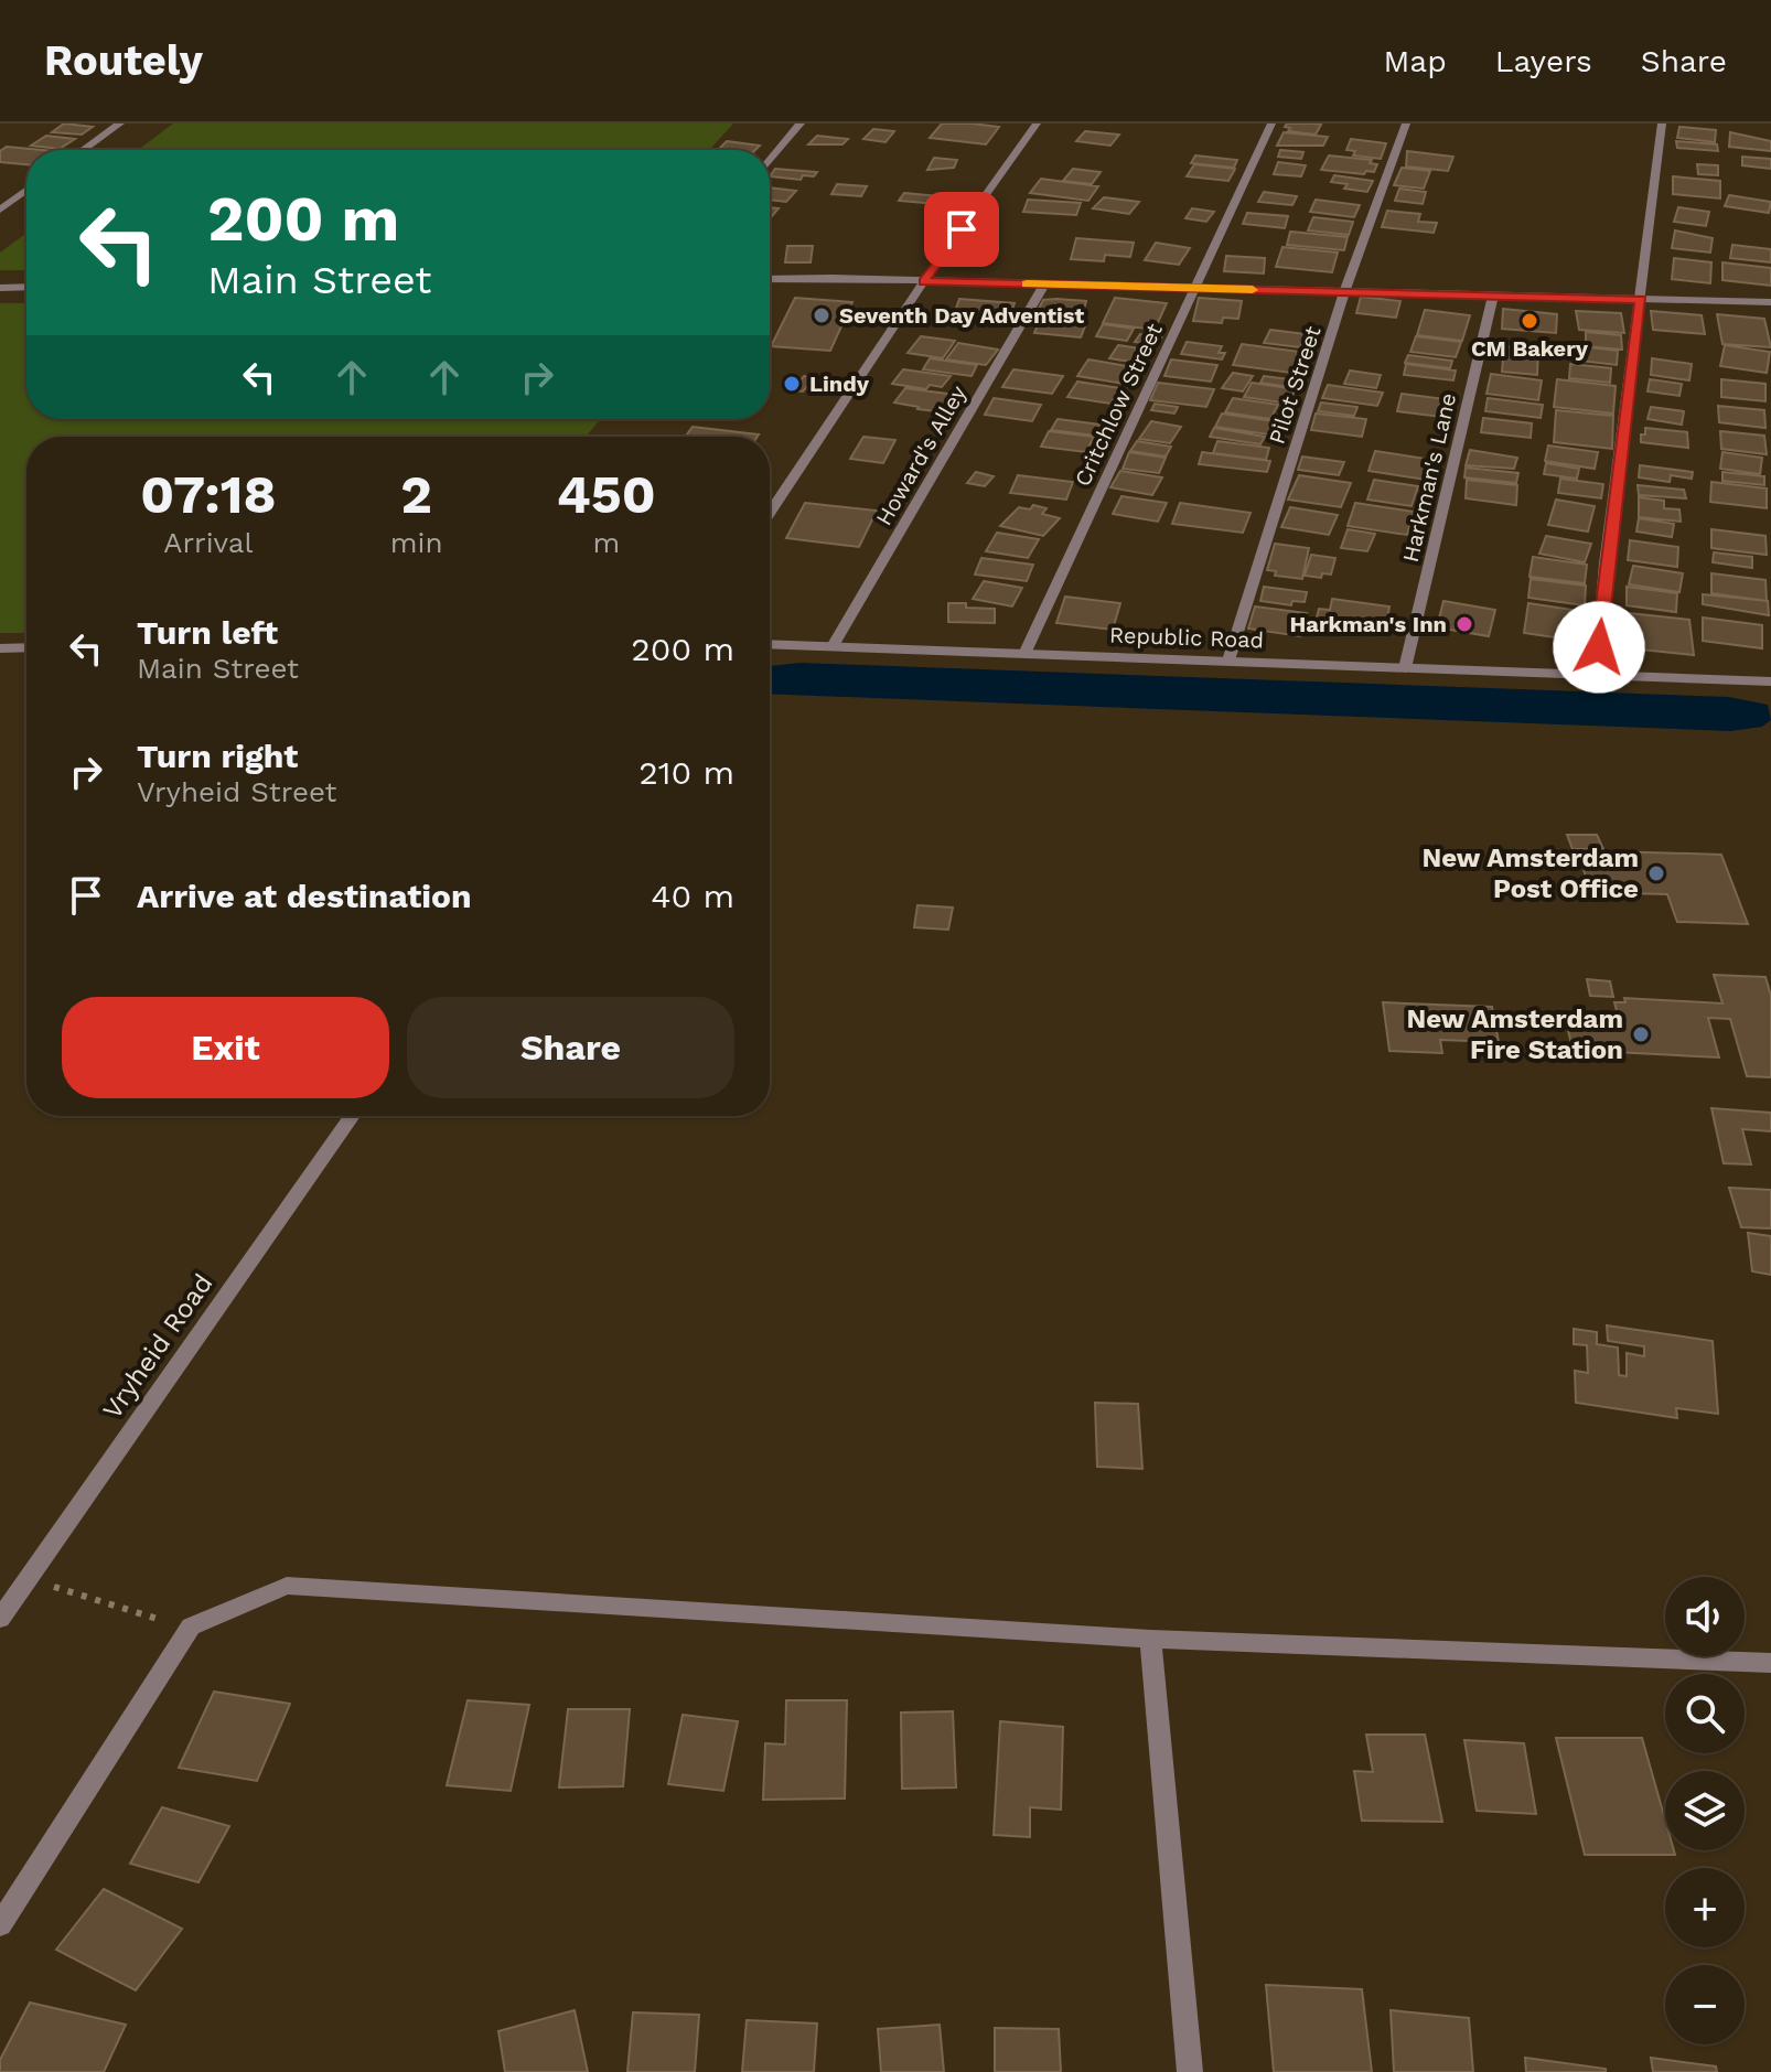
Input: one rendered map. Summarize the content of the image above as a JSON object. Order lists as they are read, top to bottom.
{
  "streets": {
    "street": [
      "Pilot Street",
      "Critchlow Street",
      "Howard's Alley",
      "Harkman's Lane",
      "Republic Road",
      "Vryheid Road"
    ]
  },
  "crossings": [
    ["Pilot Street", "Republic Road"],
    ["Critchlow Street", "Republic Road"],
    ["Howard's Alley", "Republic Road"],
    ["Harkman's Lane", "Republic Road"]
  ],
  "places": [
    "Seventh Day Adventist",
    "CM Bakery",
    "Lindy",
    "Harkman's Inn",
    "New Amsterdam Post Office",
    "New Amsterdam Fire Station"
  ],
  "page": {
    "header": "Routely",
    "nav": ["Map", "Layers", "Share"],
    "turn": ["200 m", "Main Street"],
    "eta": [
      "07:18",
      "Arrival",
      "2",
      "min",
      "450",
      "m"
    ],
    "list": [
      {
        "name": "Turn left",
        "note": "Main Street",
        "value": "200 m"
      },
      {
        "name": "Turn right",
        "note": "Vryheid Street",
        "value": "210 m"
      },
      {
        "name": "Arrive at destination",
        "value": "40 m"
      }
    ],
    "buttons": ["Exit", "Share"],
    "map_buttons": ["+", "−"]
  }
}
